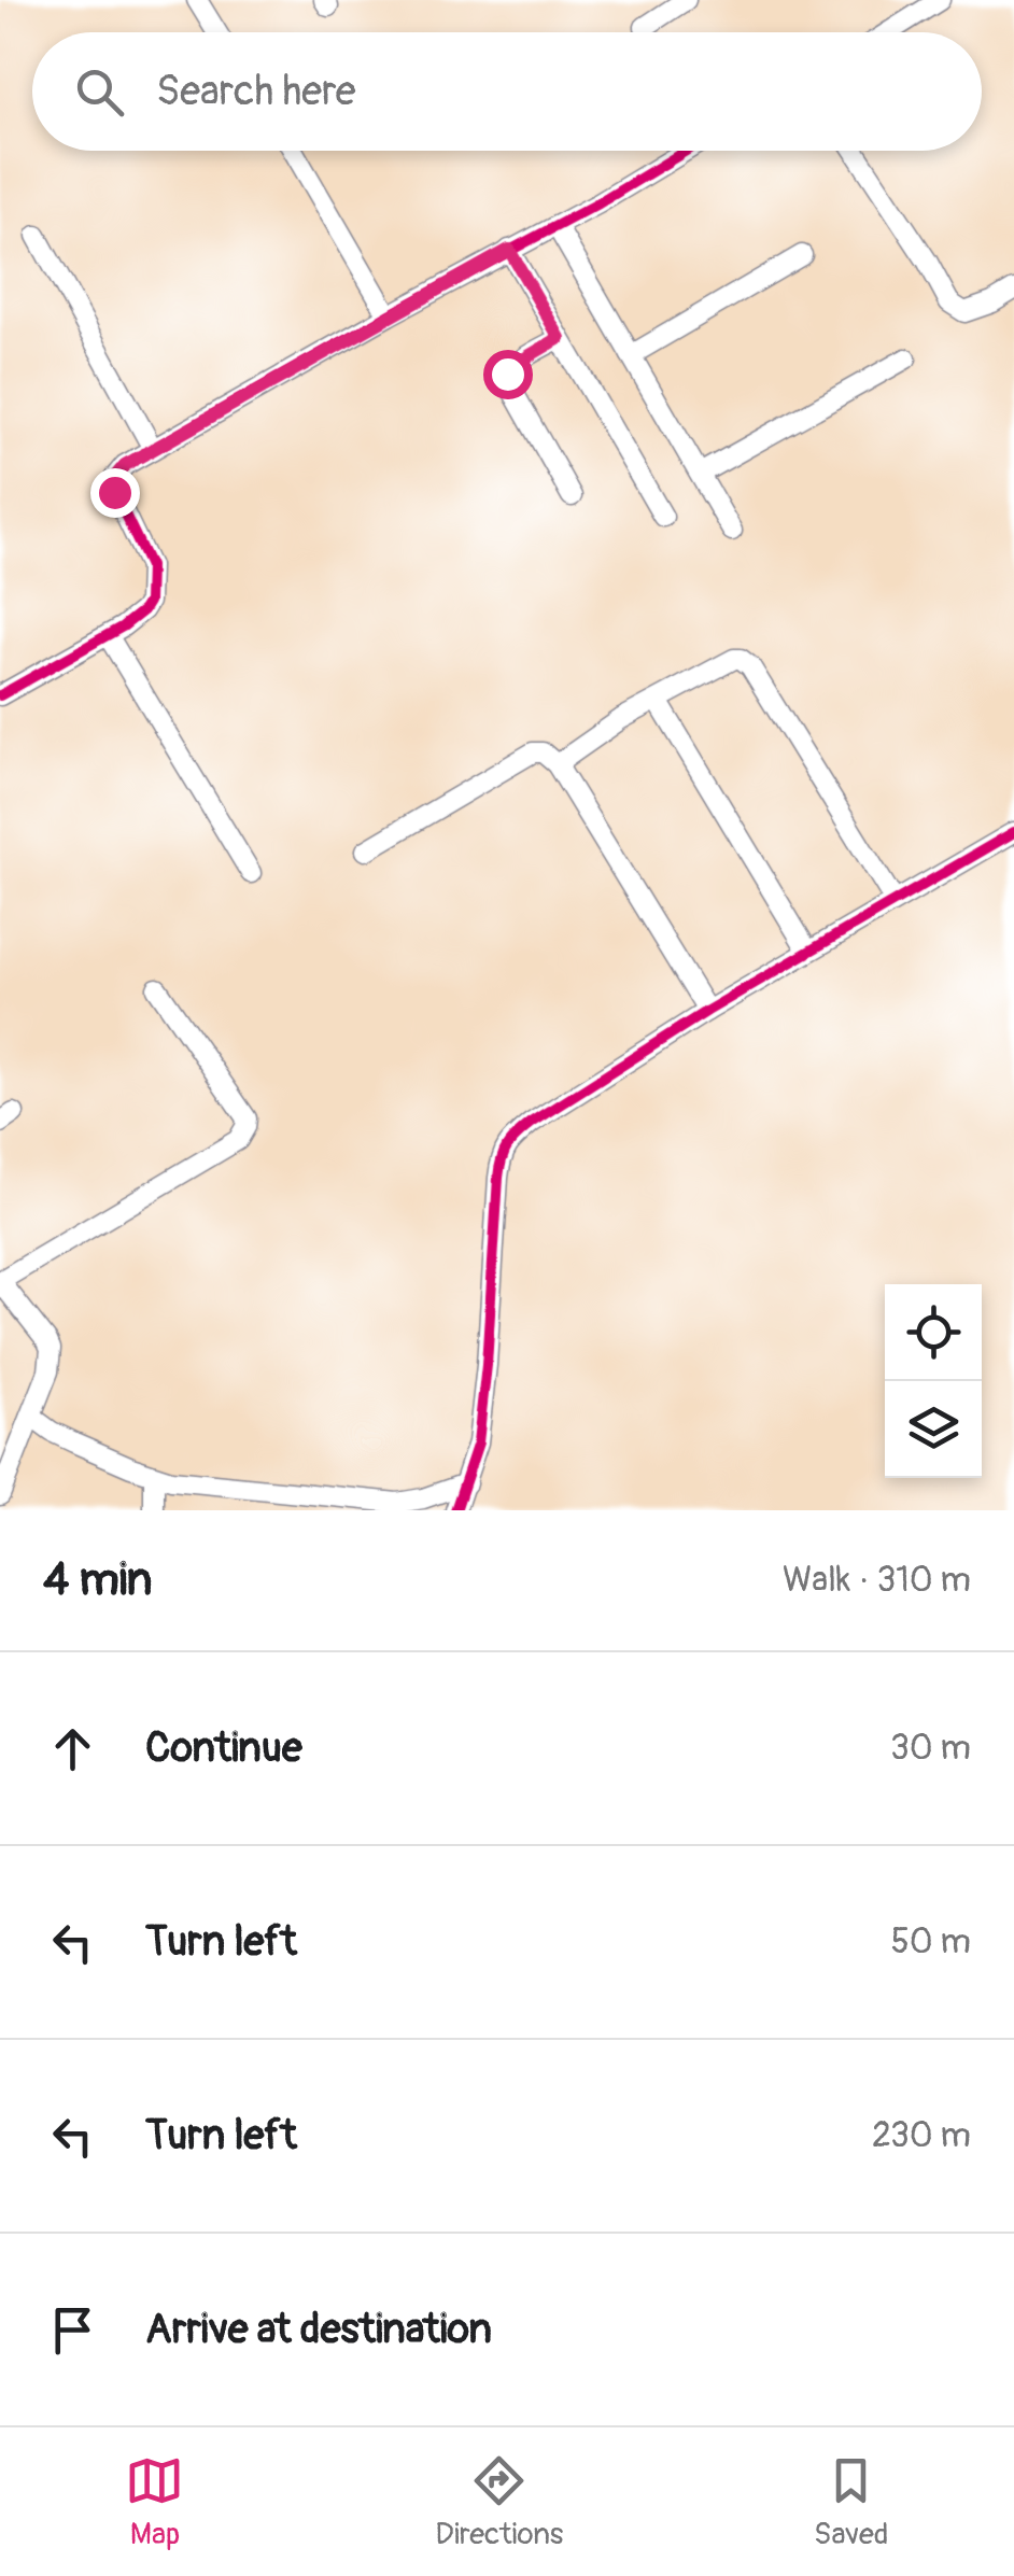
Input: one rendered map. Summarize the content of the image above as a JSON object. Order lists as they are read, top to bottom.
{
  "page": {
    "search": "Search here",
    "heading": ["4 min", "Walk · 310 m"],
    "list": [
      ["Continue", "30 m"],
      ["Turn left", "50 m"],
      ["Turn left", "230 m"],
      "Arrive at destination"
    ],
    "nav": ["Map", "Directions", "Saved"]
  }
}
